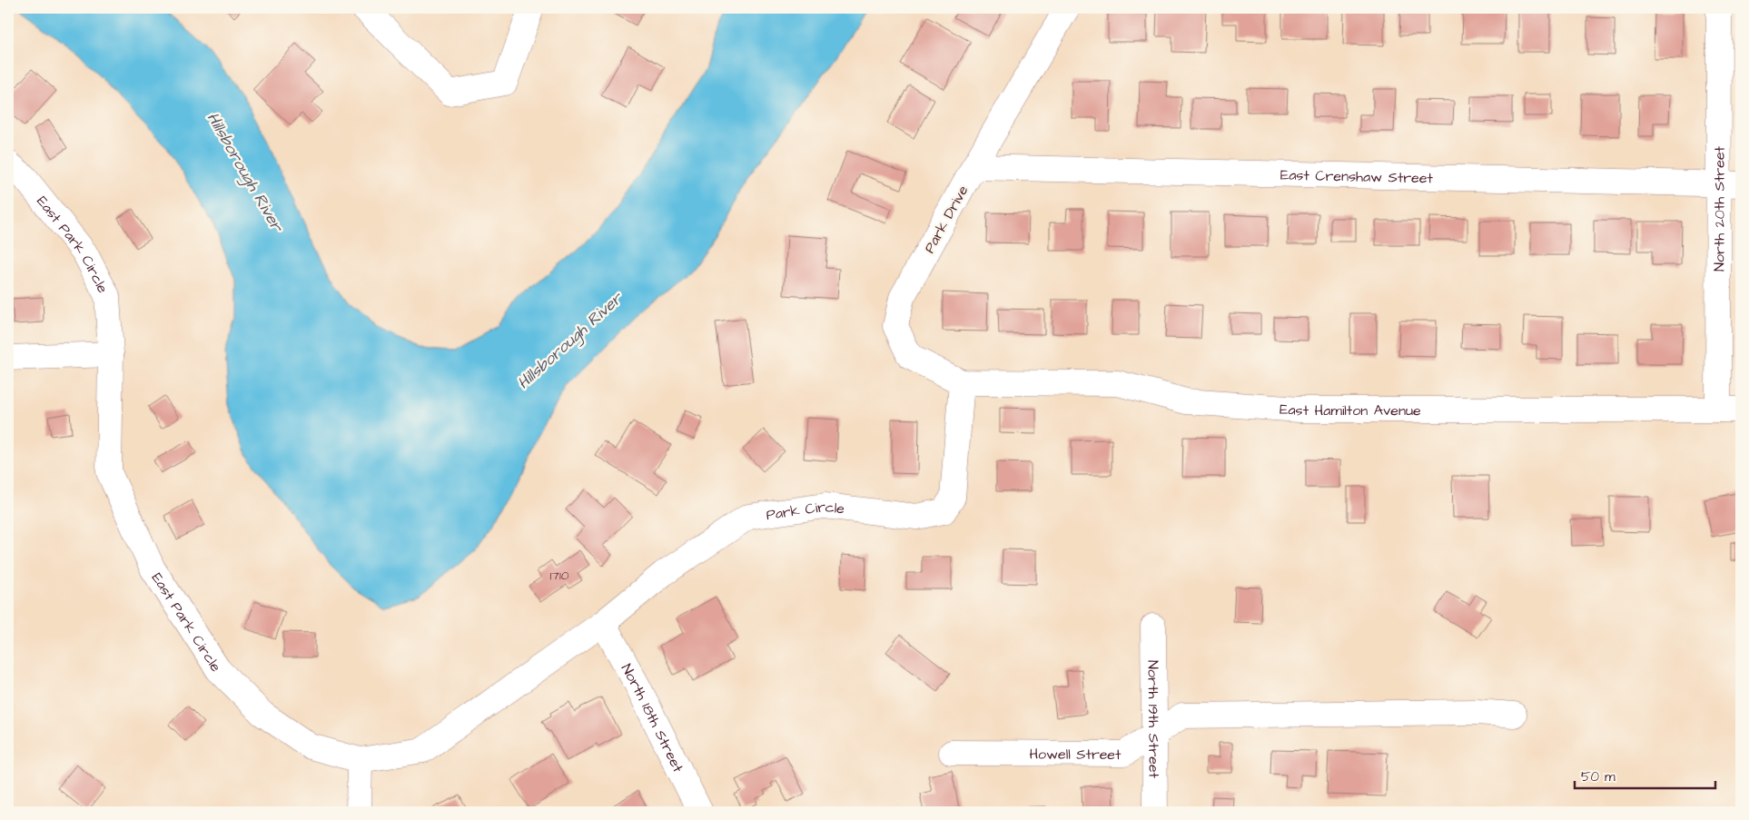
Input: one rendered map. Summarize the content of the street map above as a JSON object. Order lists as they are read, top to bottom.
{
  "streets": {
    "street": [
      "East Crenshaw Street",
      "North 20th Street",
      "Park Drive",
      "East Park Circle",
      "East Hamilton Avenue",
      "Park Circle",
      "North 18th Street",
      "North 19th Street",
      "Howell Street"
    ]
  },
  "crossings": [
    ["East Crenshaw Street", "North 20th Street"],
    ["East Crenshaw Street", "Park Drive"],
    ["North 20th Street", "East Hamilton Avenue"],
    ["Park Drive", "East Hamilton Avenue"],
    ["Park Drive", "Park Circle"],
    ["East Park Circle", "Park Circle"],
    ["East Park Circle", "North 18th Street"],
    ["East Hamilton Avenue", "Park Circle"],
    ["Park Circle", "North 18th Street"],
    ["North 19th Street", "Howell Street"]
  ],
  "water": ["Hillsborough River"],
  "house_numbers": ["1710"],
  "scale_bar": "50 m"
}
